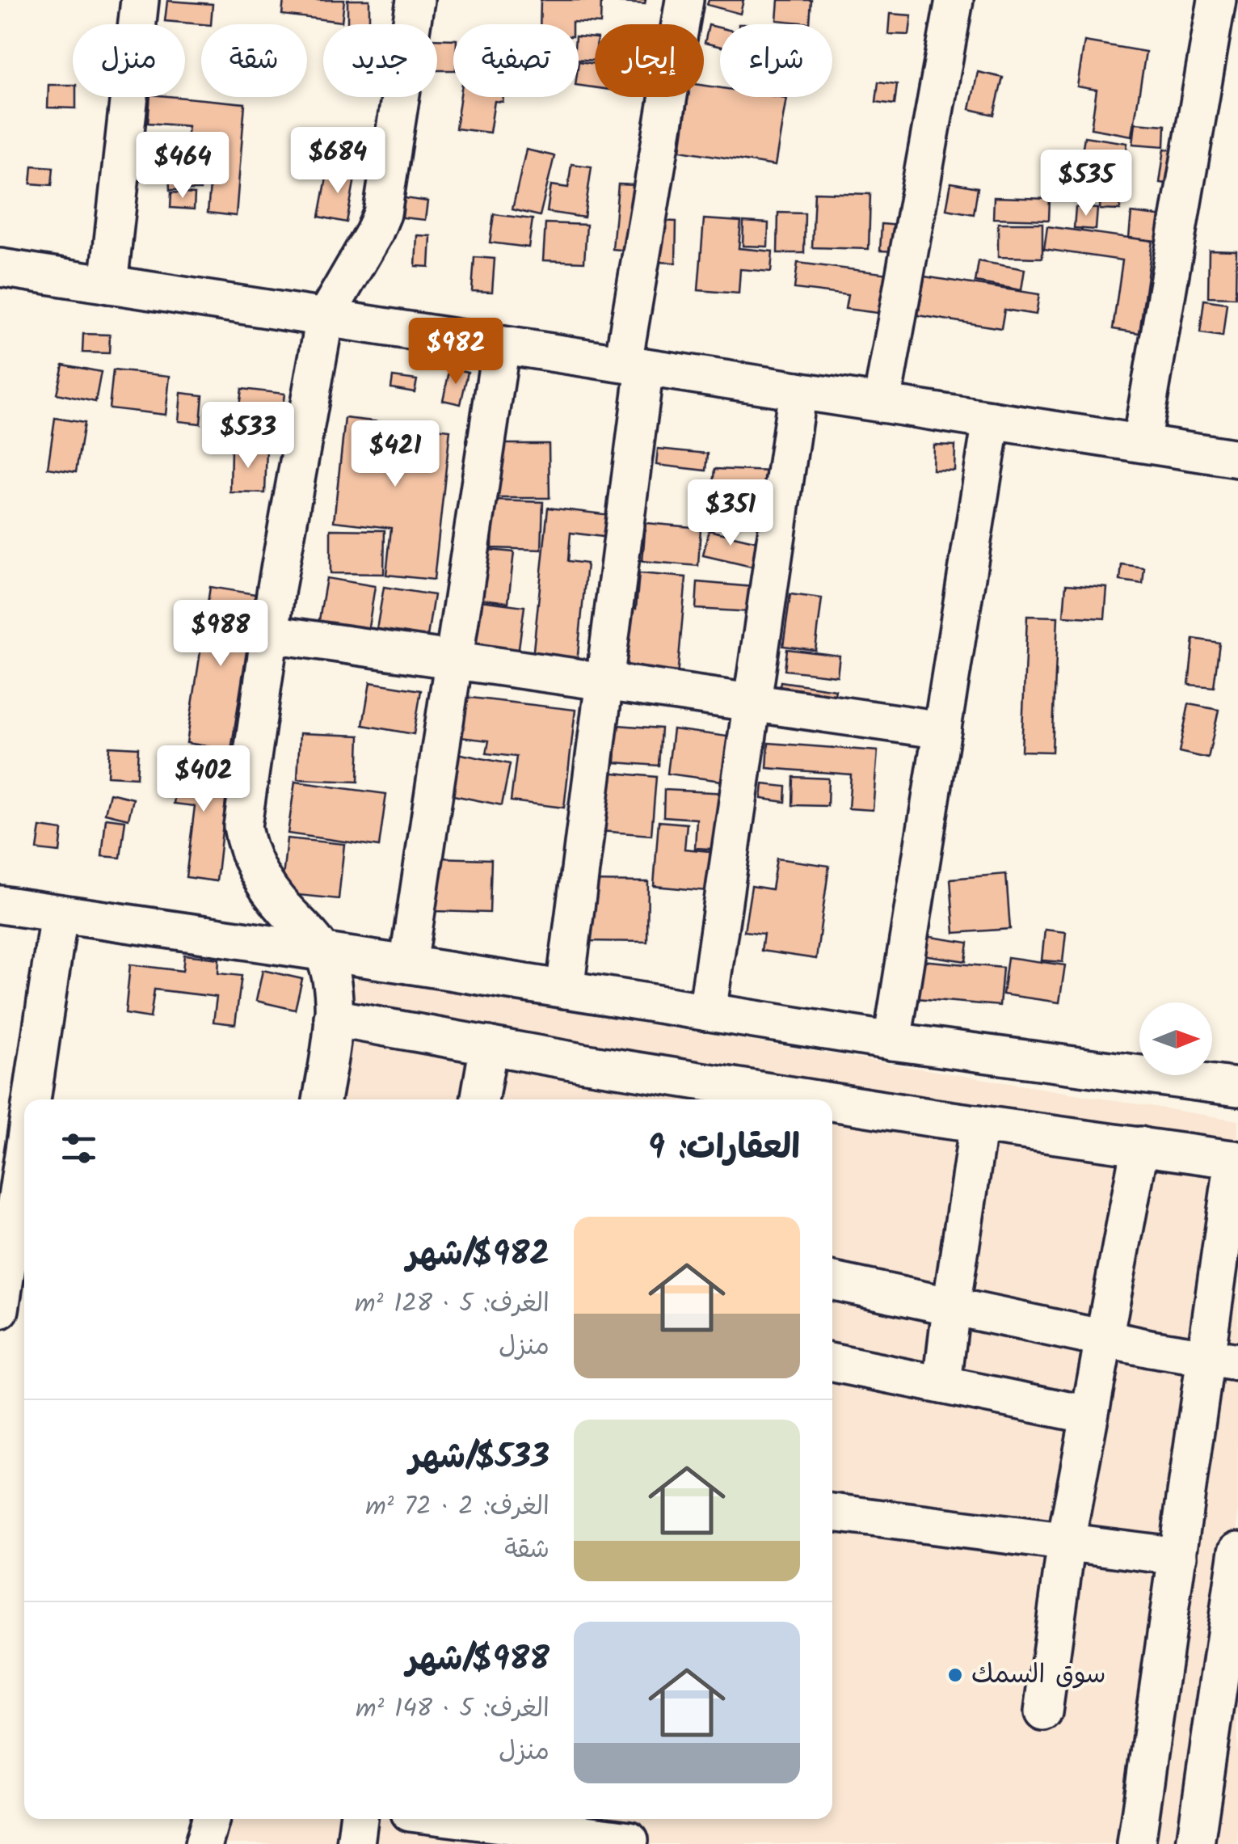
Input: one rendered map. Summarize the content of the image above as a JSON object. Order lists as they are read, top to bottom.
{
  "places": ["سوق السمك"],
  "north": "right",
  "page": {
    "chip": [
      "شراء",
      "إيجار",
      "تصفية",
      "جديد",
      "شقة",
      "منزل"
    ],
    "price": [
      "$684",
      "$464",
      "$535",
      "$982",
      "$533",
      "$421",
      "$351",
      "$988",
      "$402"
    ],
    "heading": "العقارات: 9",
    "list": [
      {
        "name": "$982/شهر",
        "note": "الغرف: 5 · 128 m² · منزل"
      },
      {
        "name": "$533/شهر",
        "note": "الغرف: 2 · 72 m² · شقة"
      },
      {
        "name": "$988/شهر",
        "note": "الغرف: 5 · 148 m² · منزل"
      }
    ]
  }
}
